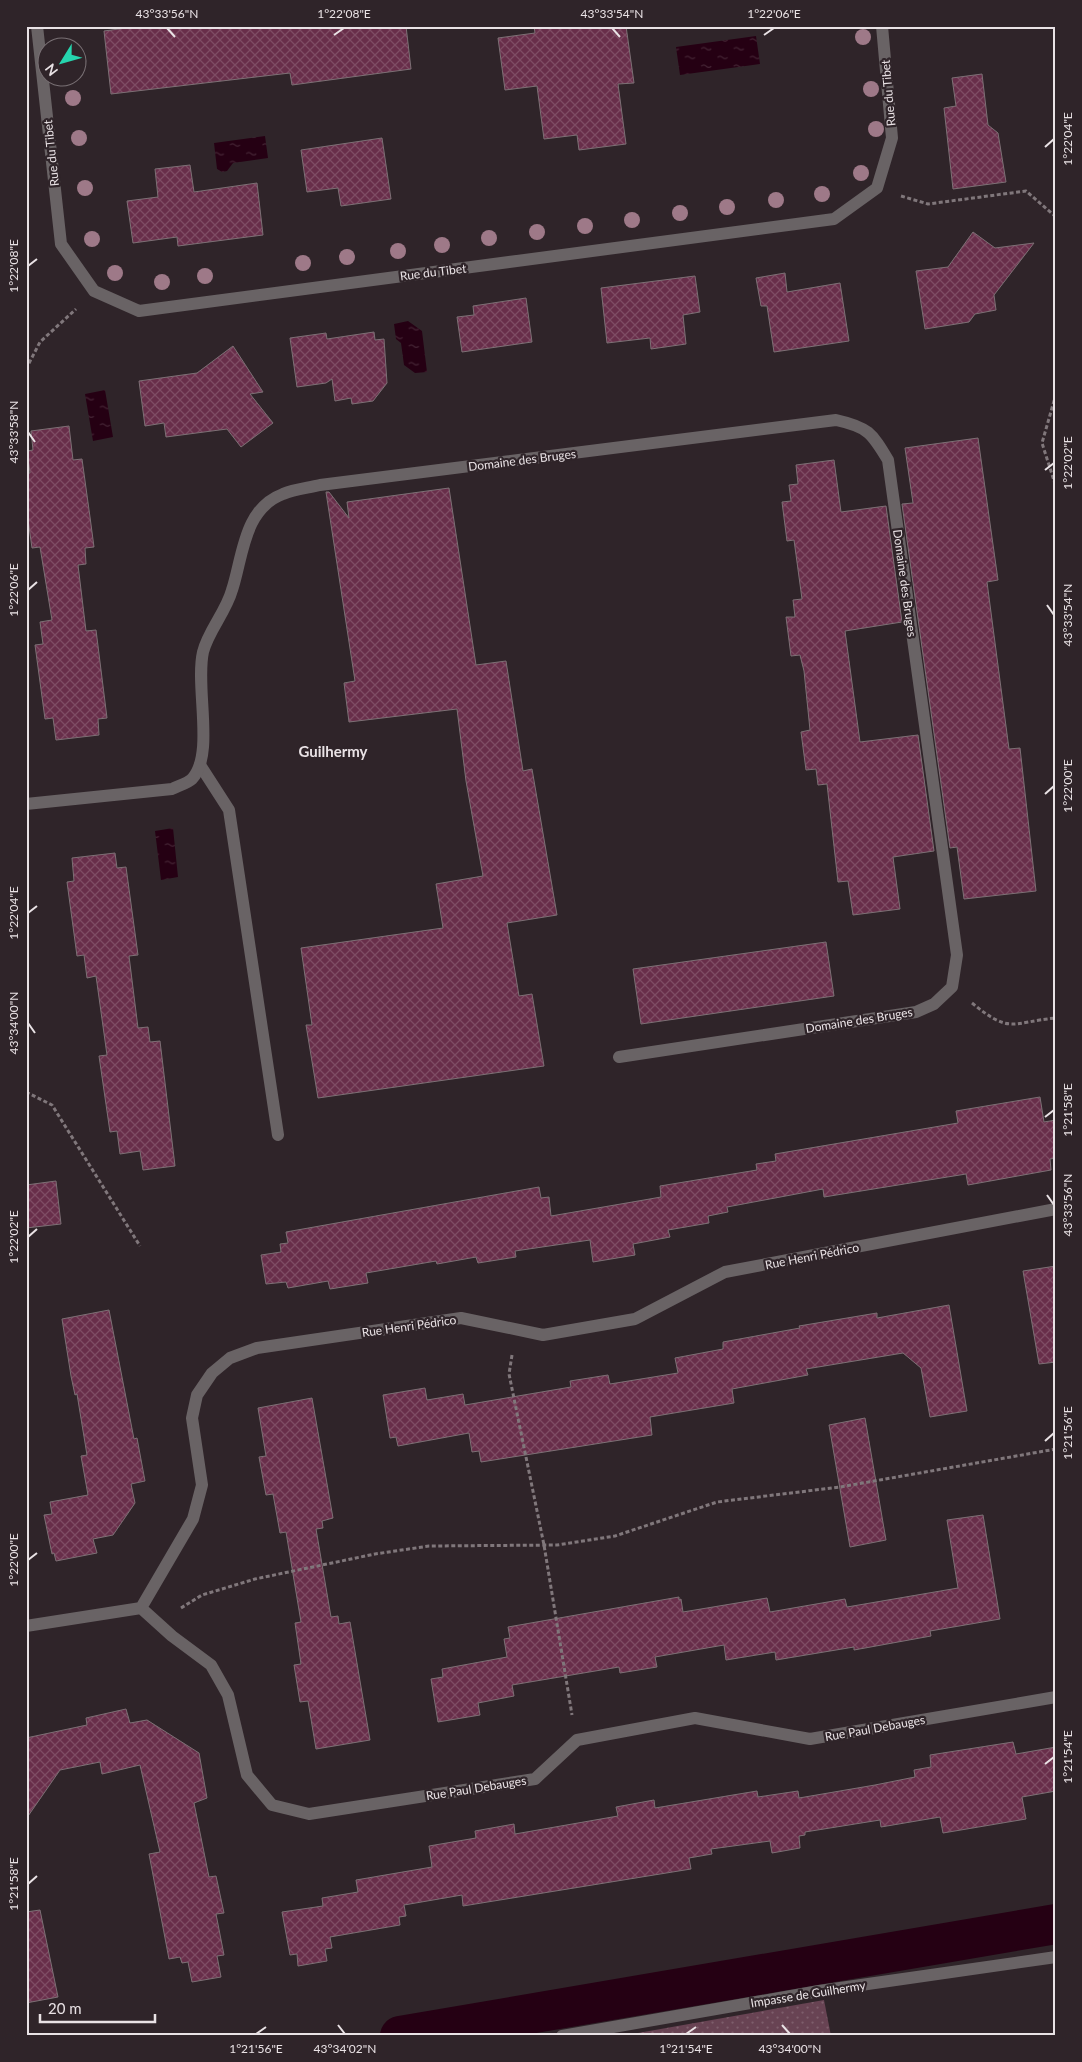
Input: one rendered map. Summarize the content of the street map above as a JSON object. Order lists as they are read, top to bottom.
{
  "streets": {
    "street": [
      "Rue du Tibet",
      "Domaine des Bruges",
      "Rue Henri Pédrico",
      "Rue Paul Debauges",
      "Impasse de Guilhermy"
    ]
  },
  "crossings": [
    ["Rue Henri Pédrico", "Rue Paul Debauges"]
  ],
  "districts": ["Guilhermy"],
  "scale_bar": "20 m",
  "north": "bottom left",
  "coordinates": [
    "43°33'56\"N",
    "1°22'08\"E",
    "43°33'54\"N",
    "1°22'06\"E",
    "1°22'04\"E",
    "43°33'58\"N",
    "1°22'02\"E",
    "1°22'00\"E",
    "43°34'00\"N",
    "1°21'58\"E",
    "1°21'56\"E",
    "1°21'54\"E",
    "43°34'02\"N"
  ]
}
